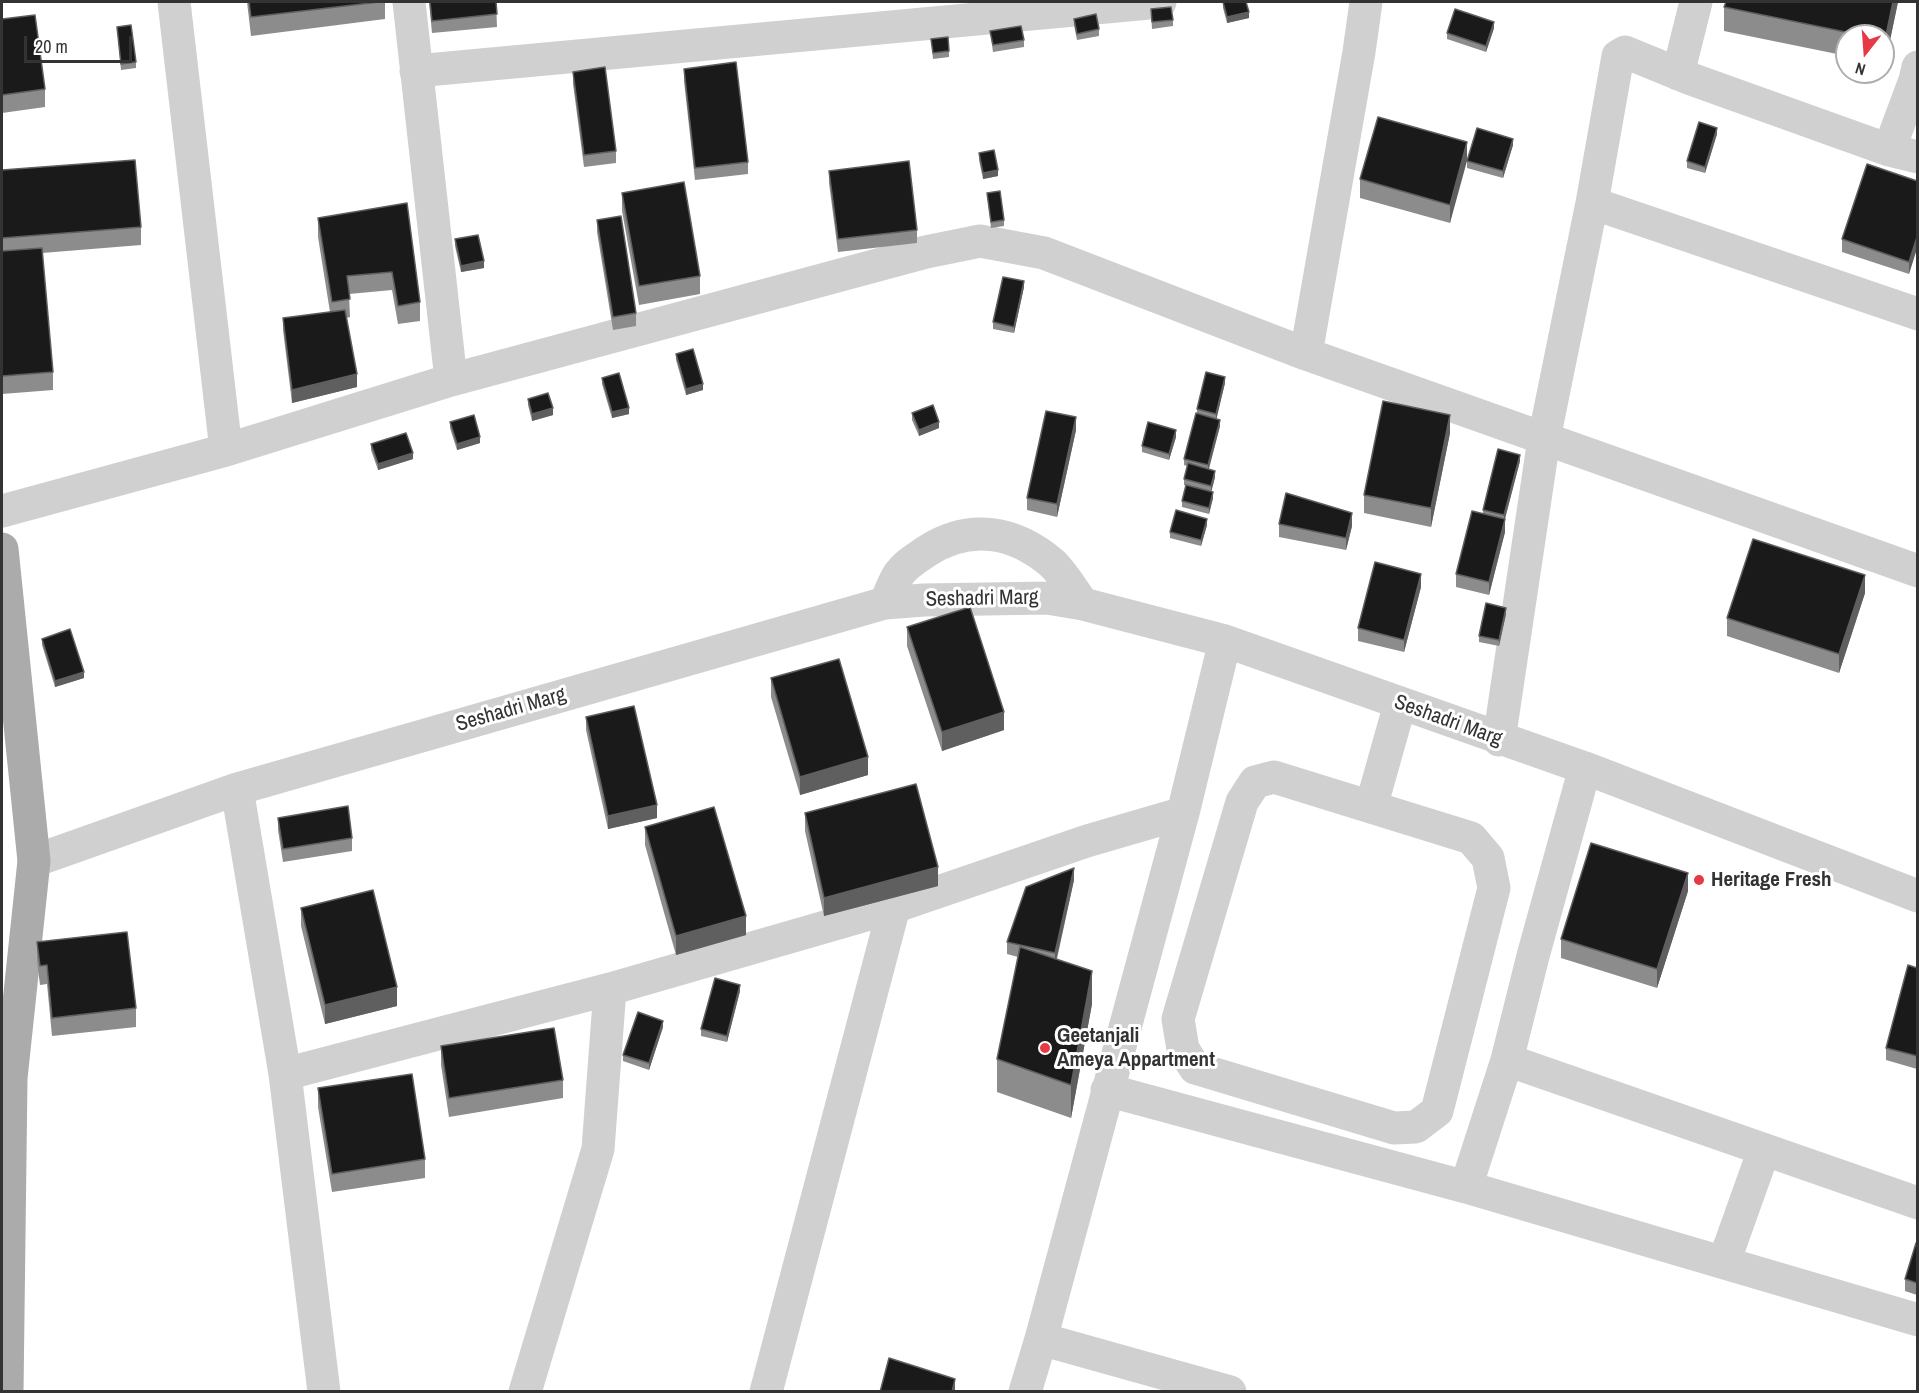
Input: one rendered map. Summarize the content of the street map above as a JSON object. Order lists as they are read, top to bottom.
{
  "streets": {
    "street": ["Seshadri Marg"]
  },
  "places": ["Heritage Fresh", "Geetanjali Ameya Appartment"],
  "scale_bar": "20 m",
  "north": "bottom"
}
